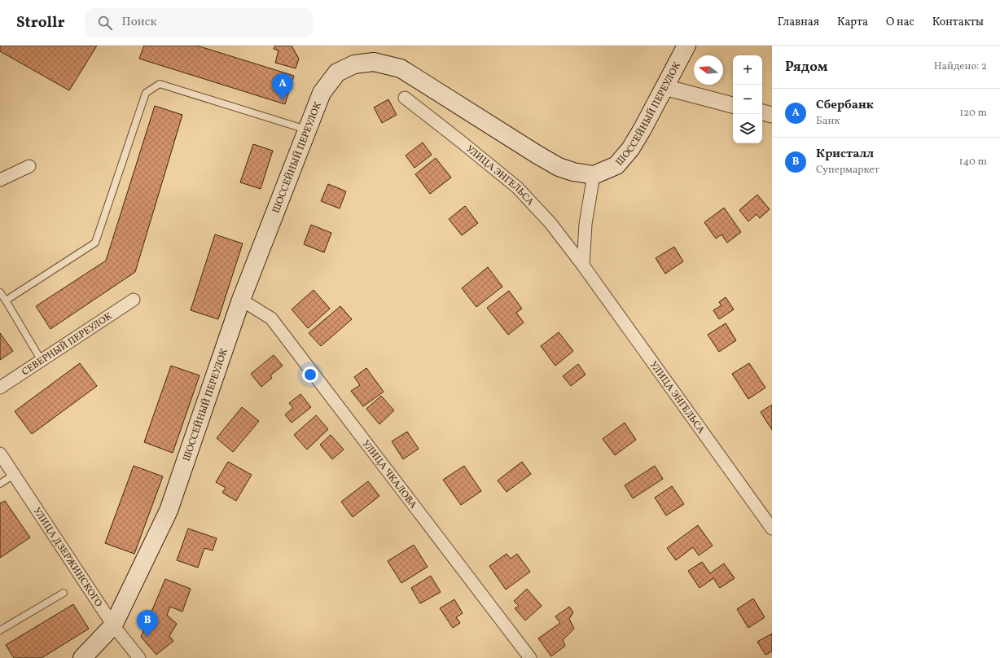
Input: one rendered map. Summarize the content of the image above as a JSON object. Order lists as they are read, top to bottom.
{
  "streets": {
    "main road": ["ШОССЕЙНЫЙ ПЕРЕУЛОК"],
    "street": [
      "УЛИЦА ЭНГЕЛЬСА",
      "СЕВЕРНЫЙ ПЕРЕУЛОК",
      "УЛИЦА ЧКАЛОВА",
      "УЛИЦА ДЗЕРЖИНСКОГО"
    ]
  },
  "crossings": [
    ["ШОССЕЙНЫЙ ПЕРЕУЛОК", "УЛИЦА ЧКАЛОВА"],
    ["ШОССЕЙНЫЙ ПЕРЕУЛОК", "УЛИЦА ДЗЕРЖИНСКОГО"]
  ],
  "north": "left",
  "page": {
    "header": "Strollr",
    "search": "Поиск",
    "nav": [
      "Главная",
      "Карта",
      "О нас",
      "Контакты"
    ],
    "heading": ["Рядом", "Найдено: 2"],
    "map_buttons": ["+", "−"],
    "pins": ["A", "B"],
    "list": [
      {
        "mark": "A",
        "name": "Сбербанк",
        "note": "Банк",
        "value": "120 m"
      },
      {
        "mark": "B",
        "name": "Кристалл",
        "note": "Супермаркет",
        "value": "140 m"
      }
    ]
  }
}
